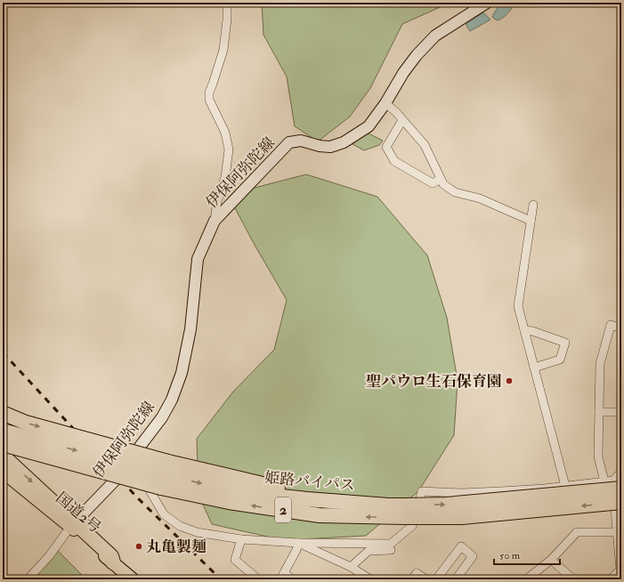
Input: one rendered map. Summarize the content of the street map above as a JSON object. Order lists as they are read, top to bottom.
{
  "streets": {
    "highway": ["姫路バイパス", "2", "国道2号"],
    "main road": ["伊保阿弥陀線"]
  },
  "crossings": [
    ["伊保阿弥陀線", "国道2号"]
  ],
  "places": ["聖パウロ生石保育園", "丸亀製麺"],
  "scale_bar": "50 m"
}
